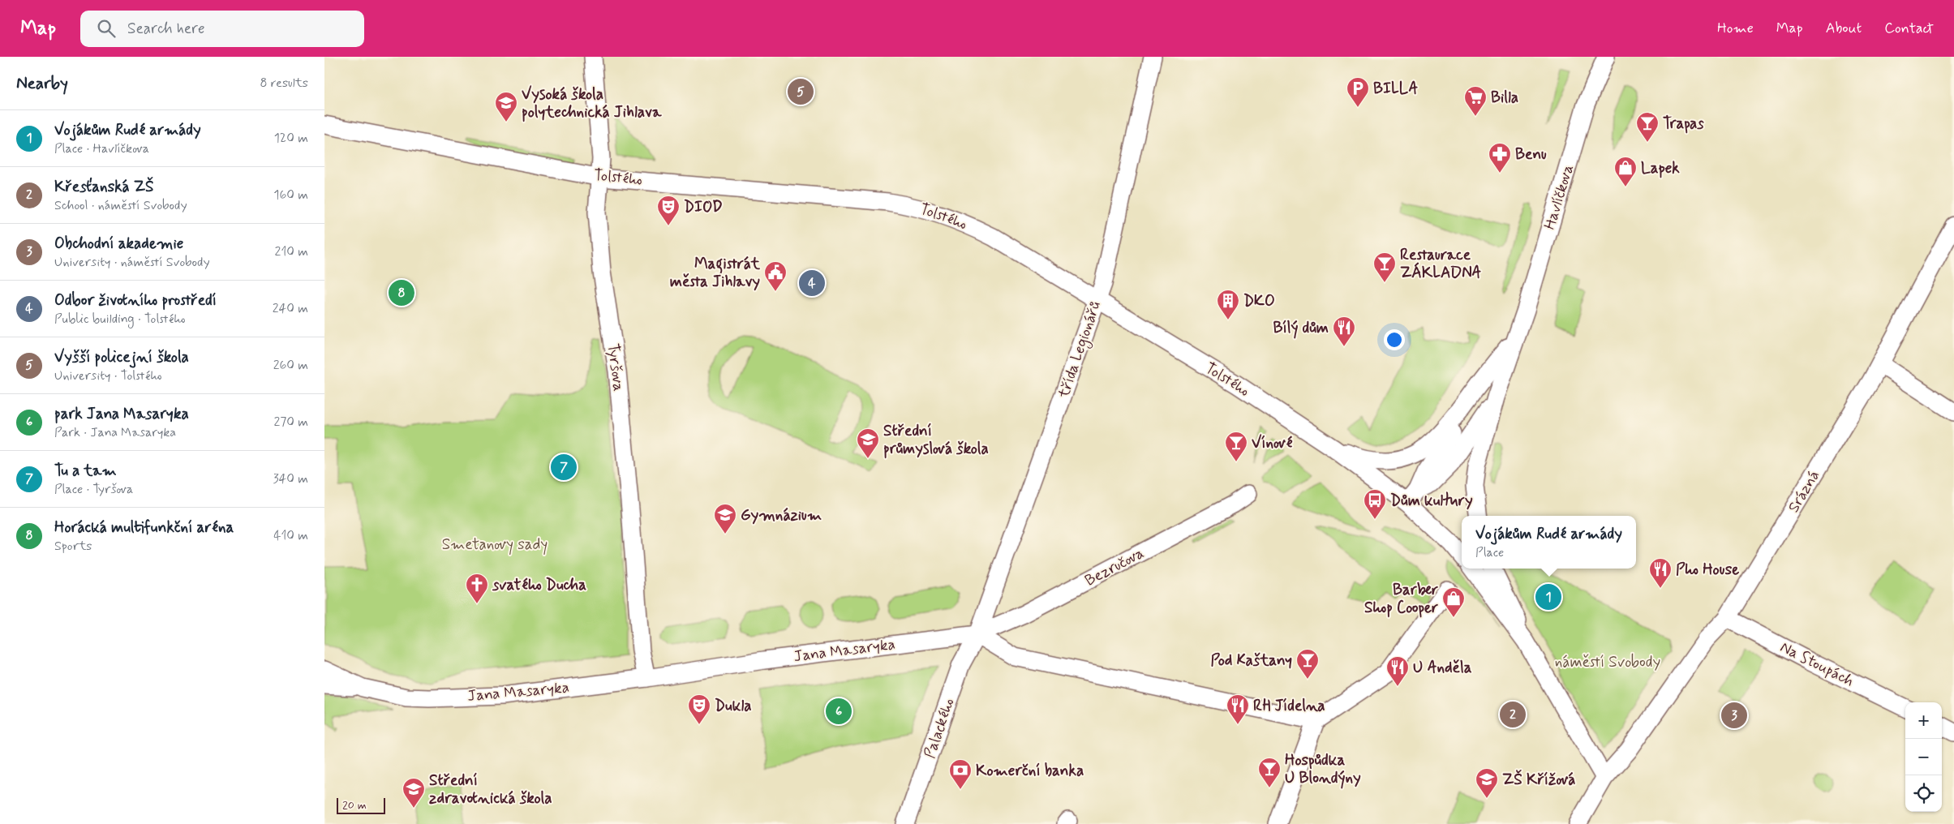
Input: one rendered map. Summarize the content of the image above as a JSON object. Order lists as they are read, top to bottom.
{
  "streets": {
    "street": [
      "Tolstého",
      "Havlíčkova",
      "třída Legionářů",
      "Tyršova",
      "Srázná",
      "Bezručova",
      "Jana Masaryka",
      "Na Stoupách",
      "Palackého"
    ]
  },
  "crossings": [
    ["Tolstého", "Havlíčkova"],
    ["Tolstého", "třída Legionářů"],
    ["Tolstého", "Tyršova"],
    ["třída Legionářů", "Bezručova"],
    ["třída Legionářů", "Jana Masaryka"],
    ["třída Legionářů", "Palackého"],
    ["Tyršova", "Jana Masaryka"],
    ["Srázná", "Na Stoupách"],
    ["Bezručova", "Jana Masaryka"],
    ["Bezručova", "Palackého"],
    ["Jana Masaryka", "Palackého"]
  ],
  "parks": ["Smetanovy sady", "náměstí Svobody"],
  "places": {
    "parking": ["BILLA"],
    "supermarket": ["Billa"],
    "school or university": [
      "Vysoká škola polytechnická Jihlava",
      "Střední průmyslová škola",
      "Gymnázium",
      "ZŠ Křížová",
      "Střední zdravotnická škola"
    ],
    "bar": [
      "Trapas",
      "Restaurace ZÁKLADNA",
      "Vínové",
      "Pod Kaštany",
      "Hospůdka U Blondýny"
    ],
    "pharmacy": ["Benu"],
    "shop": ["Lapek", "Barber Shop Cooper"],
    "theatre": ["DIOD", "Dukla"],
    "public building": ["Magistrát města Jihlavy"],
    "building": ["DKO"],
    "restaurant": [
      "Bílý dům",
      "Pho House",
      "U Anděla",
      "RH Jídelna"
    ],
    "bus stop": ["Dům kultury"],
    "church": ["svatého Ducha"],
    "bank": ["Komerční banka"]
  },
  "scale_bar": "20 m",
  "page": {
    "header": "Map",
    "search": "Search here",
    "nav": [
      "Home",
      "Map",
      "About",
      "Contact"
    ],
    "heading": ["Nearby", "8 results"],
    "pins": [
      "5",
      "4",
      "8",
      "7",
      "1",
      "6",
      "2",
      "3"
    ],
    "list": [
      {
        "mark": "1",
        "name": "Vojákům Rudé armády",
        "note": "Place · Havlíčkova",
        "value": "120 m"
      },
      {
        "mark": "2",
        "name": "Křesťanská ZŠ",
        "note": "School · náměstí Svobody",
        "value": "160 m"
      },
      {
        "mark": "3",
        "name": "Obchodní akademie",
        "note": "University · náměstí Svobody",
        "value": "210 m"
      },
      {
        "mark": "4",
        "name": "Odbor životního prostředí",
        "note": "Public building · Tolstého",
        "value": "240 m"
      },
      {
        "mark": "5",
        "name": "Vyšší policejní škola",
        "note": "University · Tolstého",
        "value": "260 m"
      },
      {
        "mark": "6",
        "name": "park Jana Masaryka",
        "note": "Park · Jana Masaryka",
        "value": "270 m"
      },
      {
        "mark": "7",
        "name": "Tu a tam",
        "note": "Place · Tyršova",
        "value": "340 m"
      },
      {
        "mark": "8",
        "name": "Horácká multifunkční aréna",
        "note": "Sports",
        "value": "410 m"
      }
    ],
    "popup": ["Vojákům Rudé armády", "Place"],
    "map_buttons": ["+", "−"],
    "scale": "20 m"
  }
}
